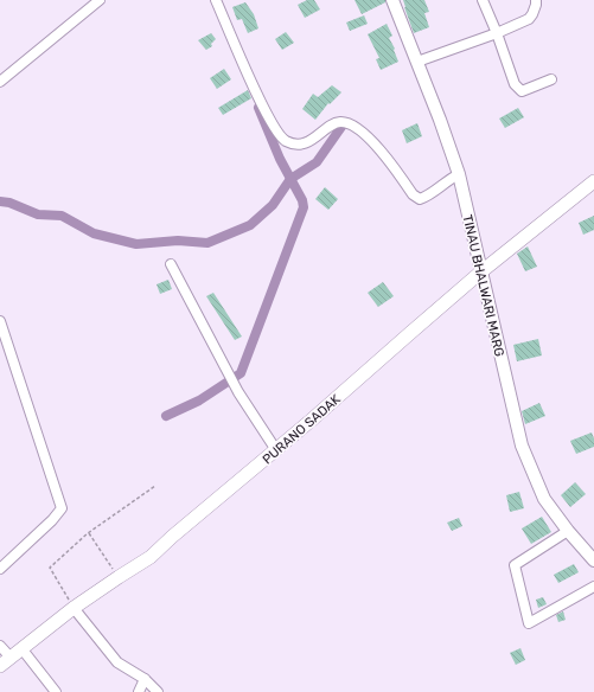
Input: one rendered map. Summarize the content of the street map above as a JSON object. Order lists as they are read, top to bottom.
{
  "streets": {
    "main road": ["PURANO SADAK"],
    "street": ["TINAU BHALWARI MARG"]
  },
  "crossings": [
    ["TINAU BHALWARI MARG", "PURANO SADAK"]
  ]
}
